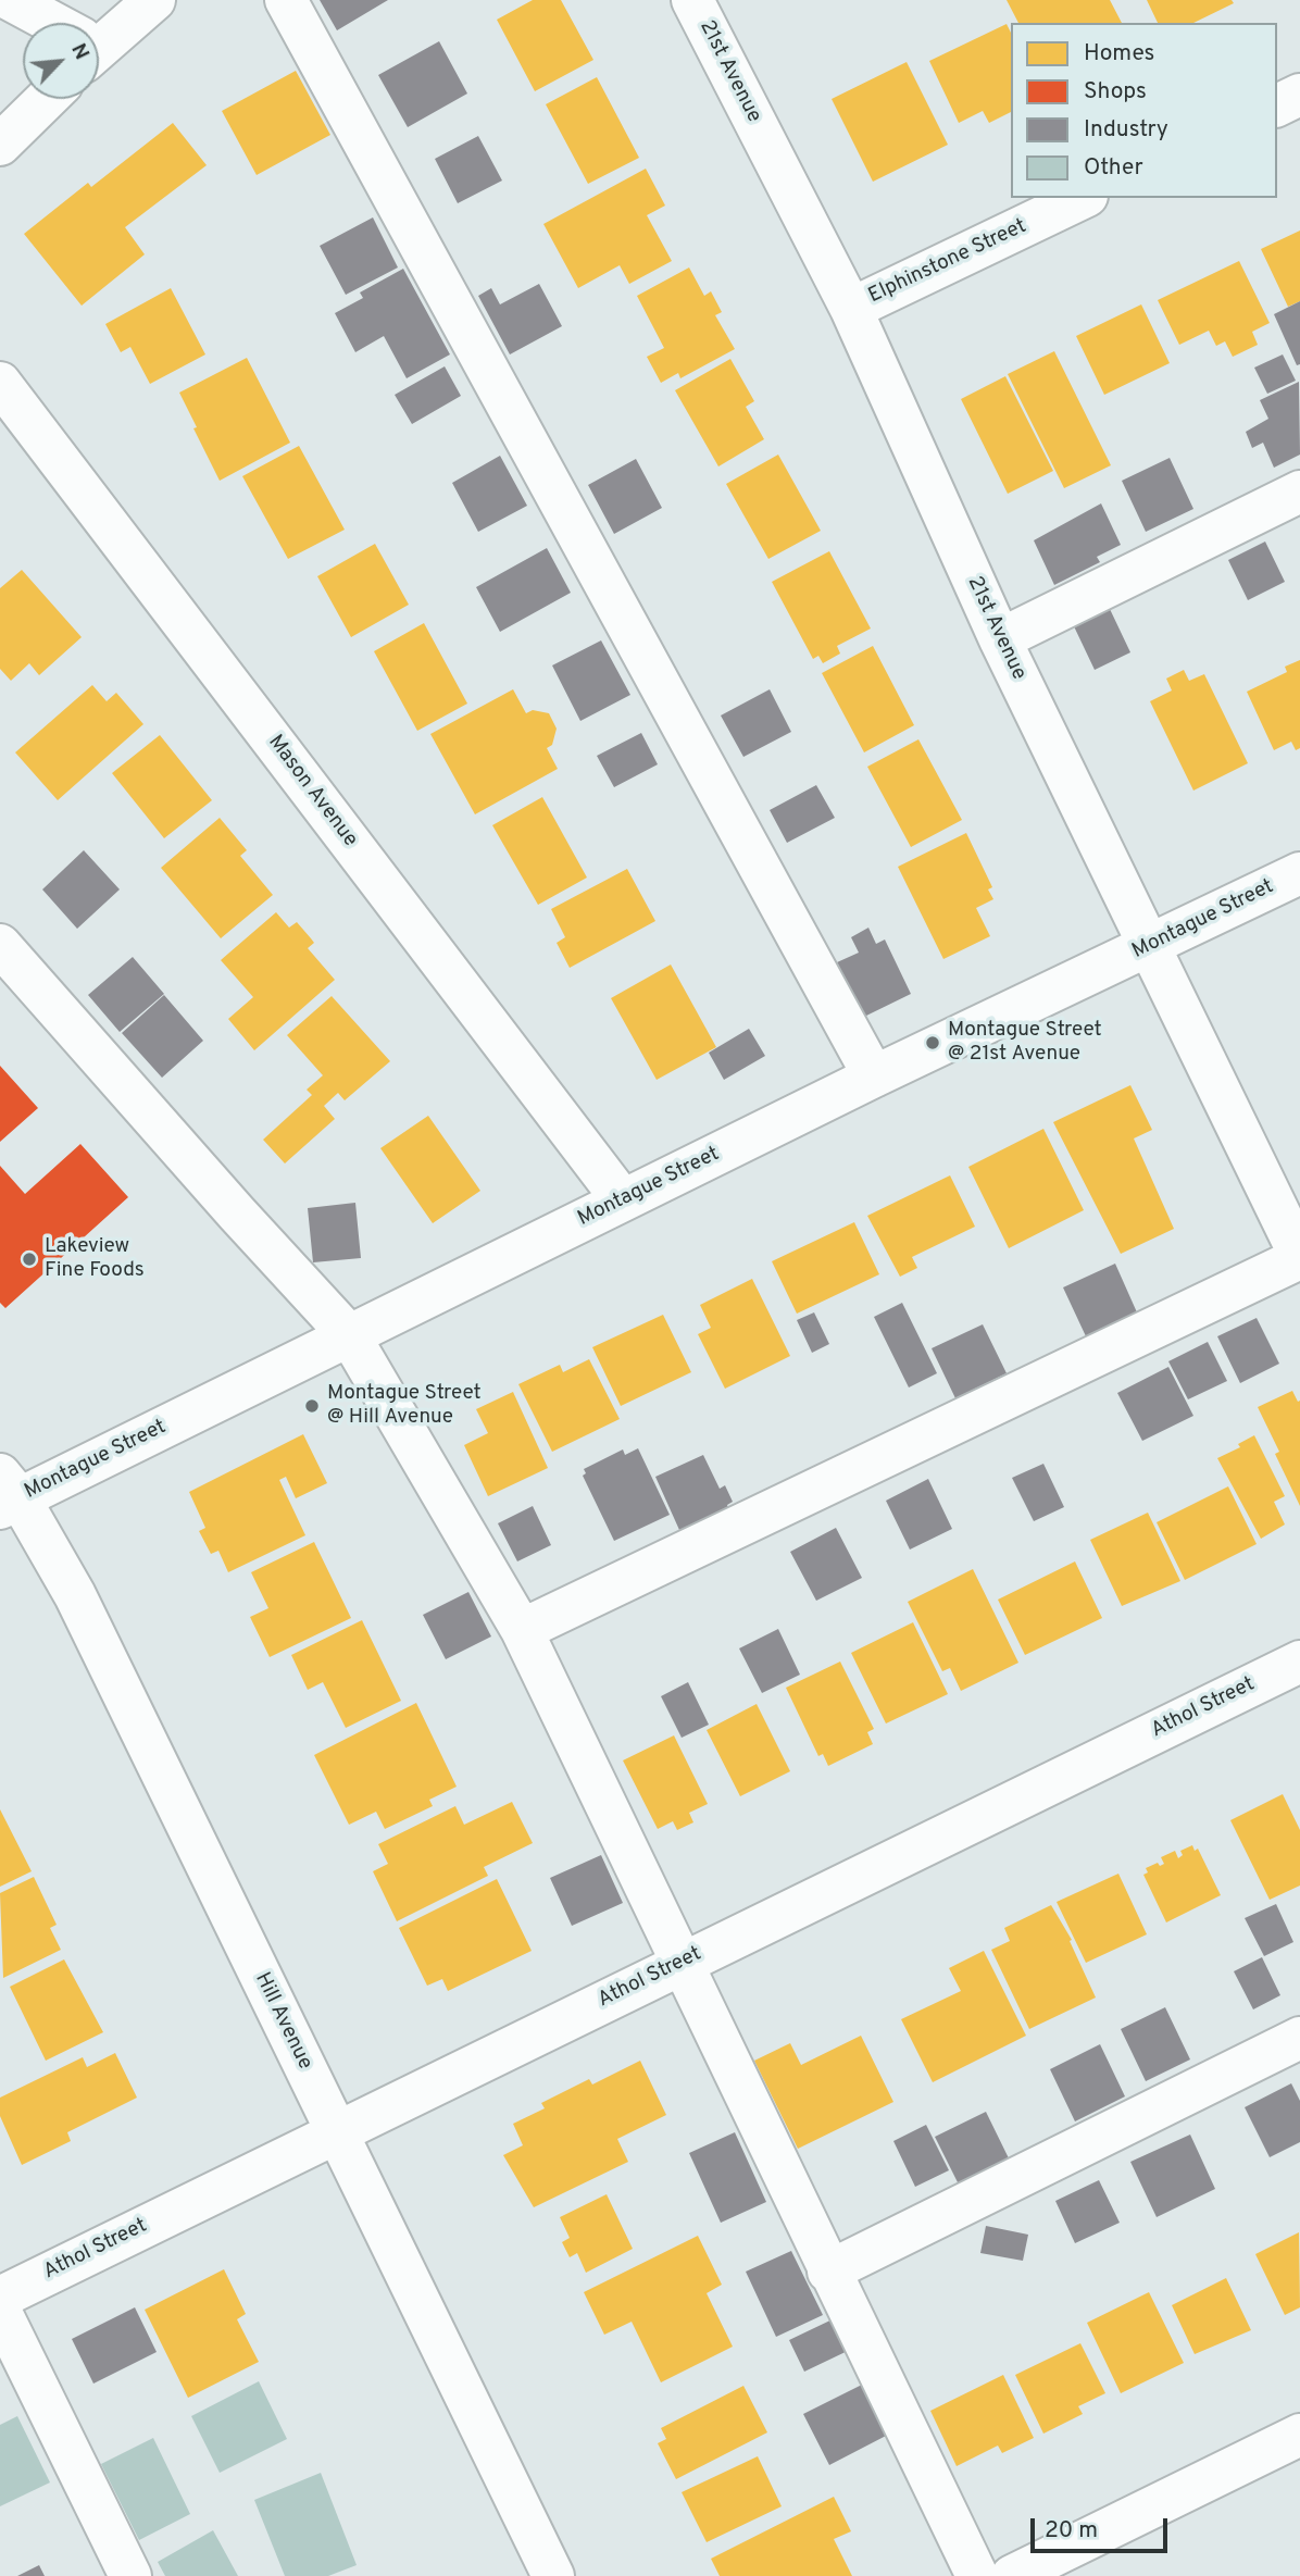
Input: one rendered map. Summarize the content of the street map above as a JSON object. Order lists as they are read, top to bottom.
{
  "streets": {
    "street": [
      "21st Avenue",
      "Elphinstone Street",
      "Mason Avenue",
      "Montague Street",
      "Athol Street",
      "Hill Avenue"
    ]
  },
  "crossings": [
    ["21st Avenue", "Elphinstone Street"],
    ["21st Avenue", "Montague Street"],
    ["Mason Avenue", "Montague Street"],
    ["Montague Street", "Hill Avenue"],
    ["Athol Street", "Hill Avenue"]
  ],
  "places": ["Montague Street @ 21st Avenue", "Lakeview Fine Foods", "Montague Street @ Hill Avenue"],
  "legend": [
    "Homes",
    "Shops",
    "Industry",
    "Other"
  ],
  "scale_bar": "20 m",
  "north": "top right"
}
